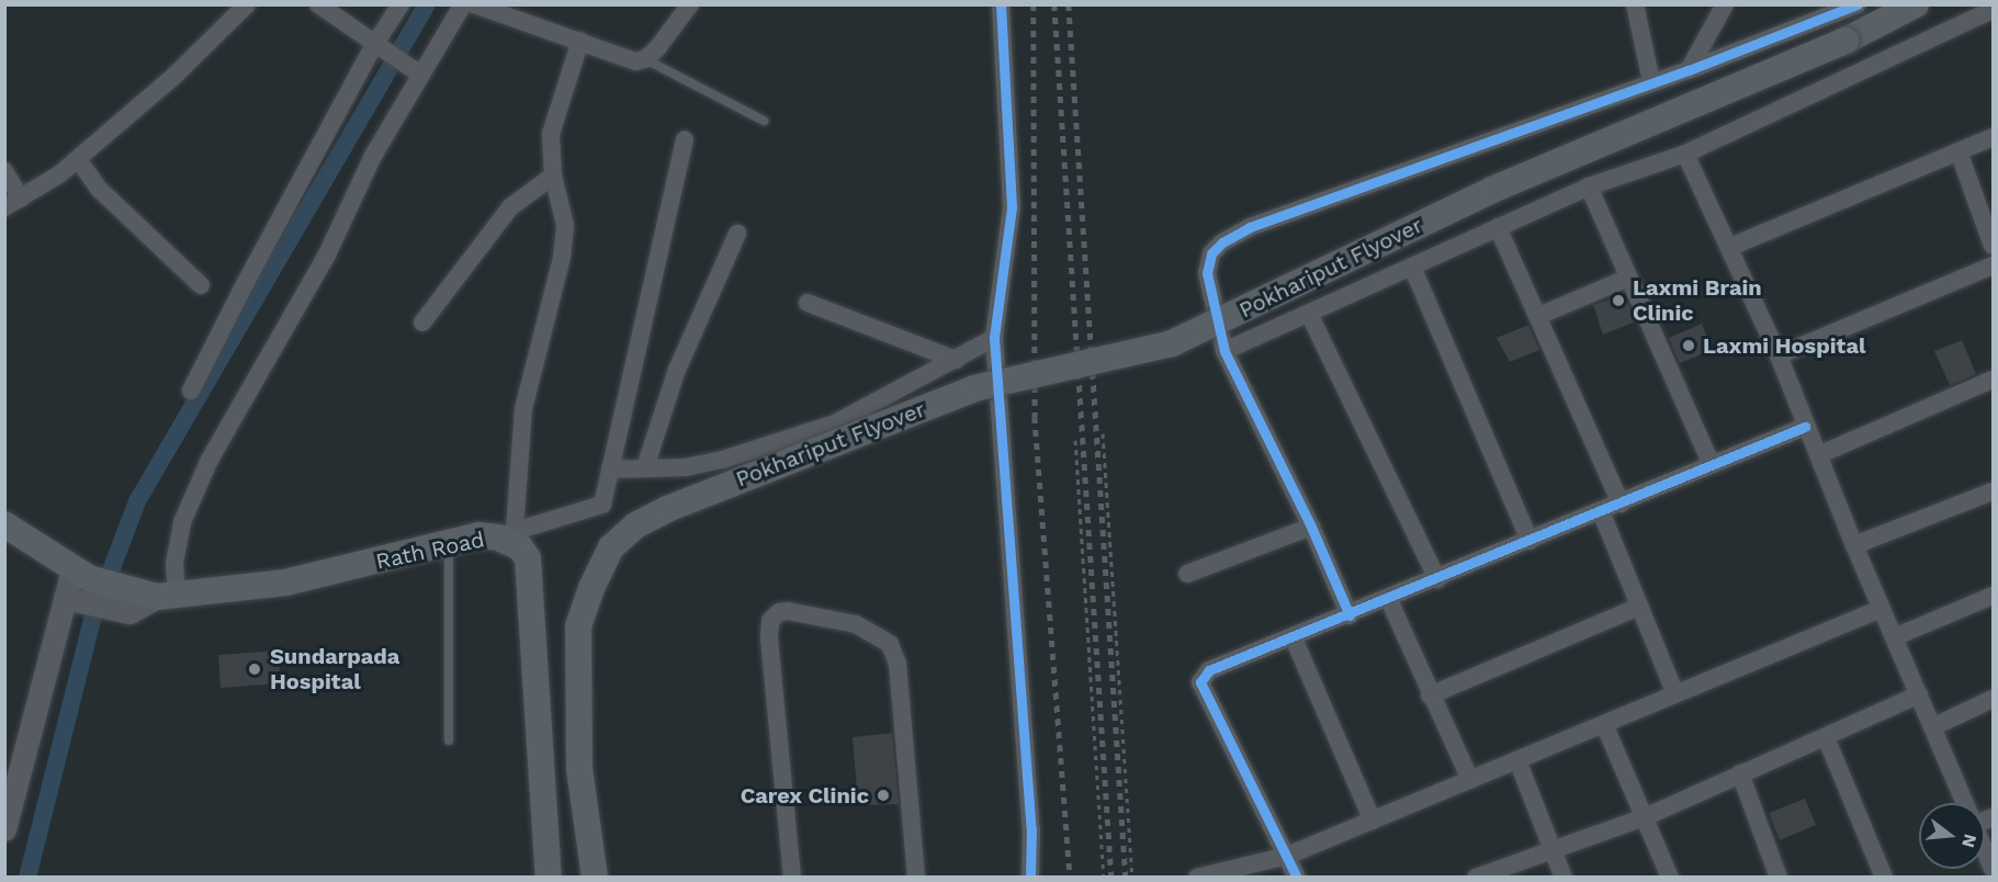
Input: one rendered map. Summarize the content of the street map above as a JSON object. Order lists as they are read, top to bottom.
{
  "streets": {
    "main road": ["Pokhariput Flyover", "Rath Road"]
  },
  "places": [
    "Laxmi Brain Clinic",
    "Laxmi Hospital",
    "Sundarpada Hospital",
    "Carex Clinic"
  ],
  "north": "right"
}
